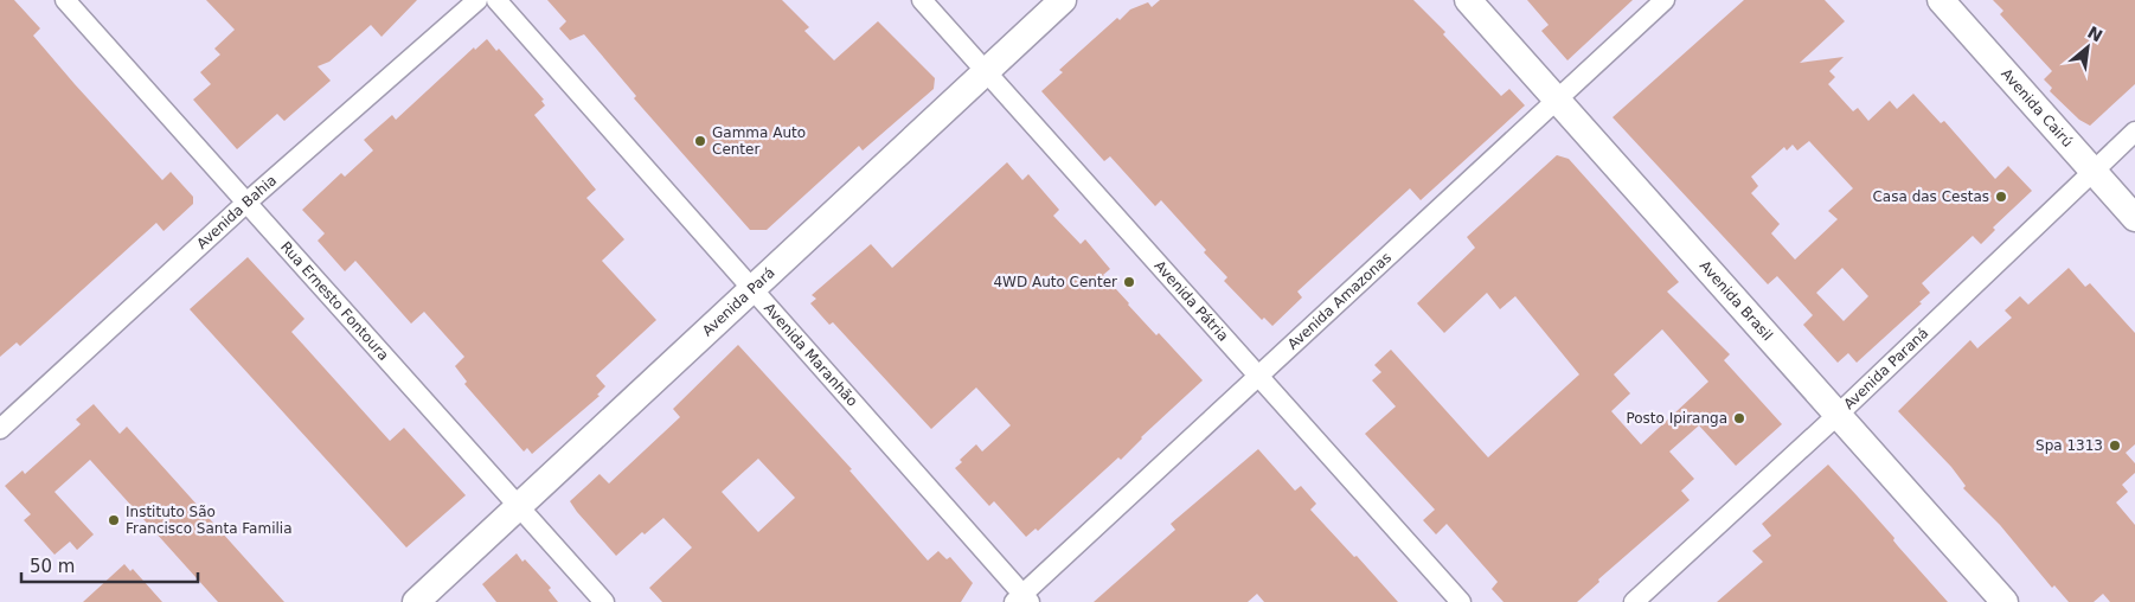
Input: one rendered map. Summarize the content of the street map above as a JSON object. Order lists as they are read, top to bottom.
{
  "streets": {
    "main road": ["Avenida Cairú", "Avenida Pará", "Avenida Brasil"],
    "street": [
      "Avenida Bahia",
      "Rua Ernesto Fontoura",
      "Avenida Pátria",
      "Avenida Amazonas",
      "Avenida Maranhão",
      "Avenida Paraná"
    ]
  },
  "crossings": [
    ["Avenida Cairú", "Avenida Paraná"],
    ["Avenida Bahia", "Rua Ernesto Fontoura"],
    ["Rua Ernesto Fontoura", "Avenida Pará"],
    ["Avenida Pará", "Avenida Pátria"],
    ["Avenida Pará", "Avenida Maranhão"],
    ["Avenida Pátria", "Avenida Amazonas"],
    ["Avenida Amazonas", "Avenida Brasil"],
    ["Avenida Amazonas", "Avenida Maranhão"],
    ["Avenida Brasil", "Avenida Paraná"]
  ],
  "places": [
    "Gamma Auto Center",
    "Casa das Cestas",
    "4WD Auto Center",
    "Posto Ipiranga",
    "Spa 1313",
    "Instituto São Francisco Santa Familia"
  ],
  "scale_bar": "50 m",
  "north": "top right"
}
